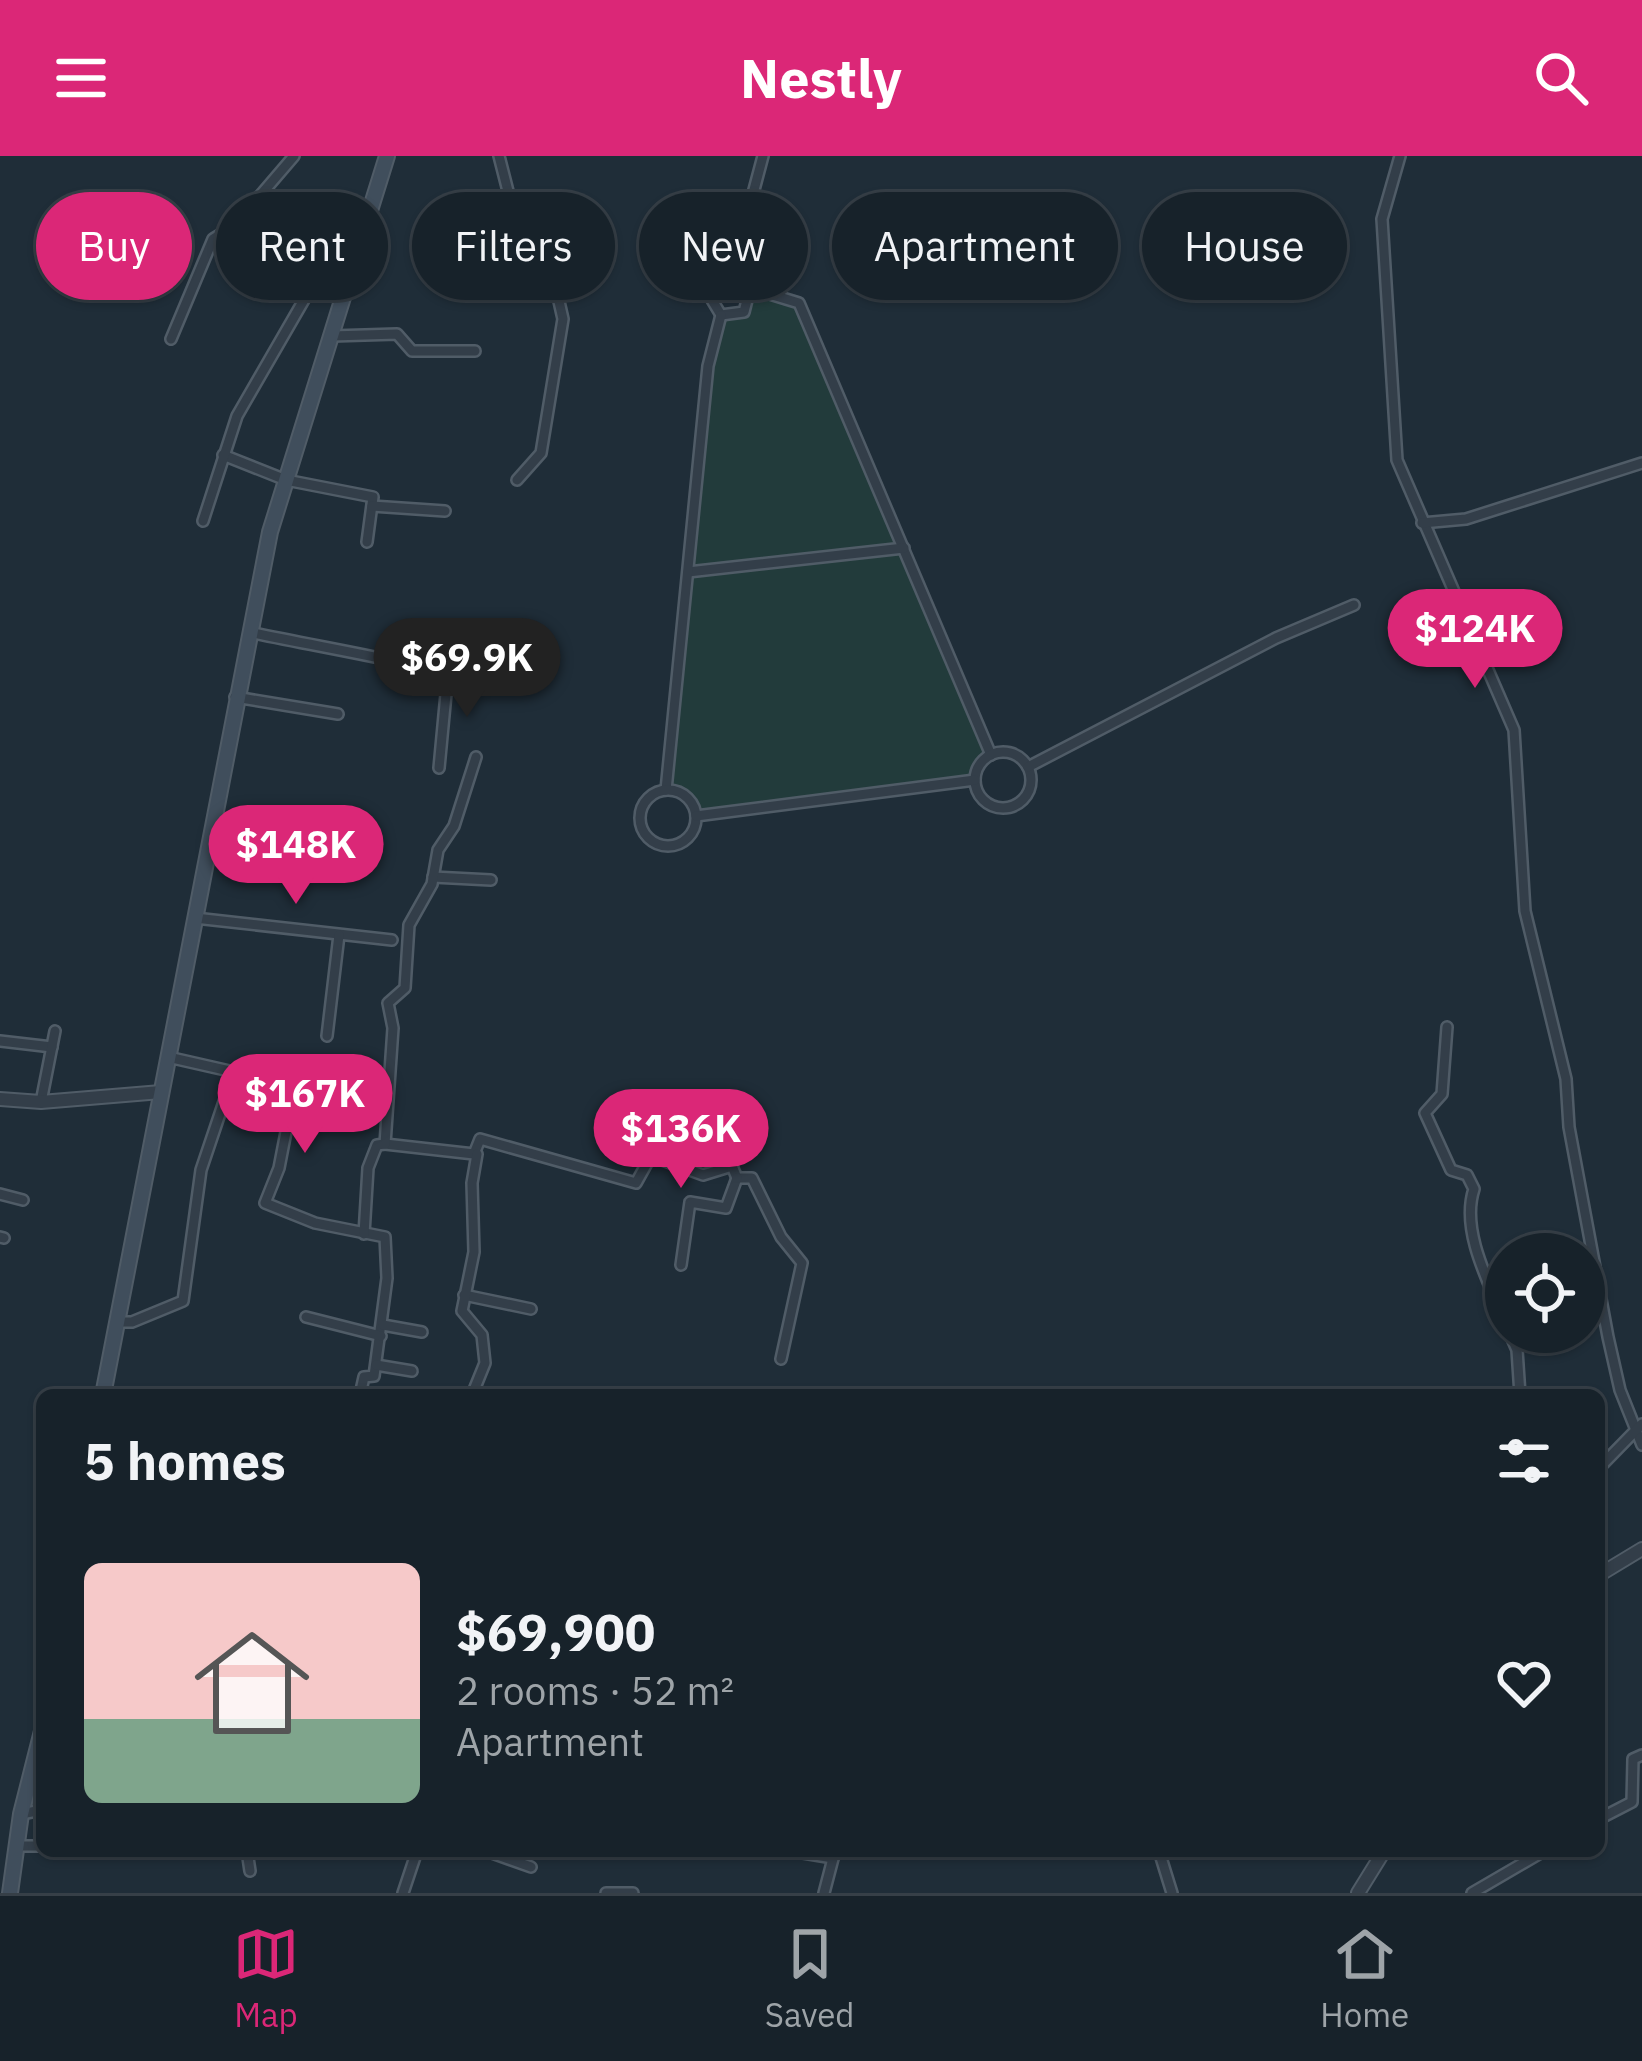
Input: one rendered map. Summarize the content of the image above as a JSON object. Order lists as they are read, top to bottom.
{
  "page": {
    "header": "Nestly",
    "chip": [
      "Buy",
      "Rent",
      "Filters",
      "New",
      "Apartment",
      "House"
    ],
    "price": [
      "$124K",
      "$69.9K",
      "$148K",
      "$167K",
      "$136K"
    ],
    "heading": "5 homes",
    "list": [
      {
        "name": "$69,900",
        "note": "2 rooms · 52 m² · Apartment"
      }
    ],
    "tabs": ["Map", "Saved", "Home"]
  }
}
